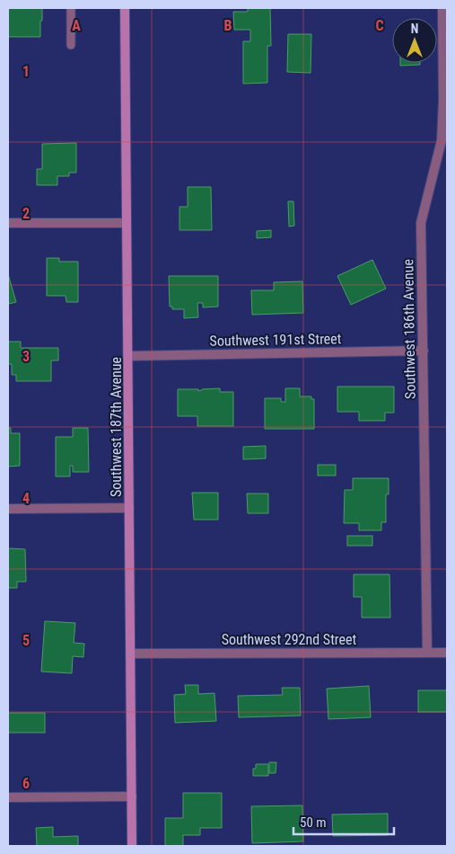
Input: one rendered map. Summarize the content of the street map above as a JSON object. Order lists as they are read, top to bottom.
{
  "streets": {
    "street": [
      "Southwest 186th Avenue",
      "Southwest 191st Street",
      "Southwest 187th Avenue",
      "Southwest 292nd Street"
    ]
  },
  "crossings": [
    ["Southwest 186th Avenue", "Southwest 191st Street"],
    ["Southwest 186th Avenue", "Southwest 292nd Street"],
    ["Southwest 191st Street", "Southwest 187th Avenue"],
    ["Southwest 187th Avenue", "Southwest 292nd Street"]
  ],
  "scale_bar": "50 m",
  "north": "top",
  "grid": {
    "columns": ["A", "B", "C"],
    "rows": [
      "1",
      "2",
      "3",
      "4",
      "5",
      "6"
    ]
  }
}
